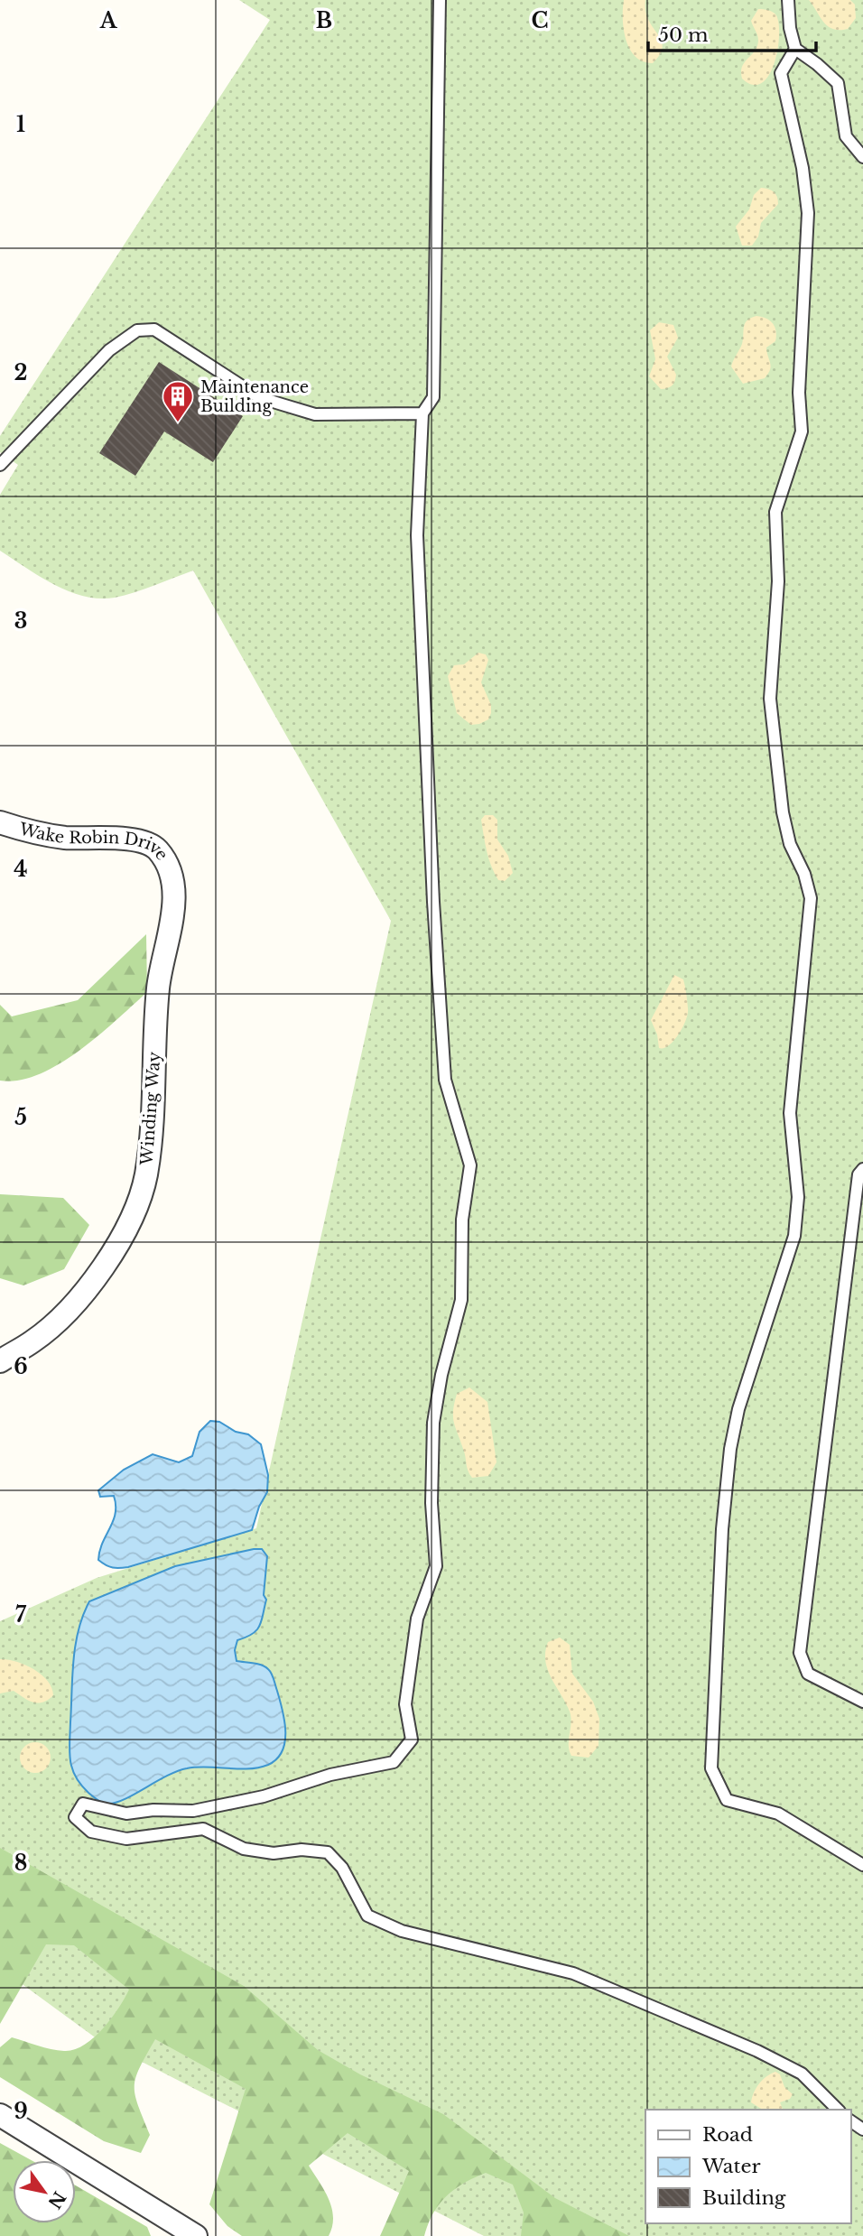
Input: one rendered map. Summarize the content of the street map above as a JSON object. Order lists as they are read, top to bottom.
{
  "streets": {
    "street": ["Wake Robin Drive", "Winding Way"]
  },
  "crossings": [
    ["Wake Robin Drive", "Winding Way"]
  ],
  "places": {
    "building": ["Maintenance Building"]
  },
  "legend": ["Road", "Water", "Building"],
  "scale_bar": "50 m",
  "north": "bottom right",
  "grid": {
    "columns": ["A", "B", "C"],
    "rows": [
      "1",
      "2",
      "3",
      "4",
      "5",
      "6",
      "7",
      "8",
      "9"
    ]
  }
}
